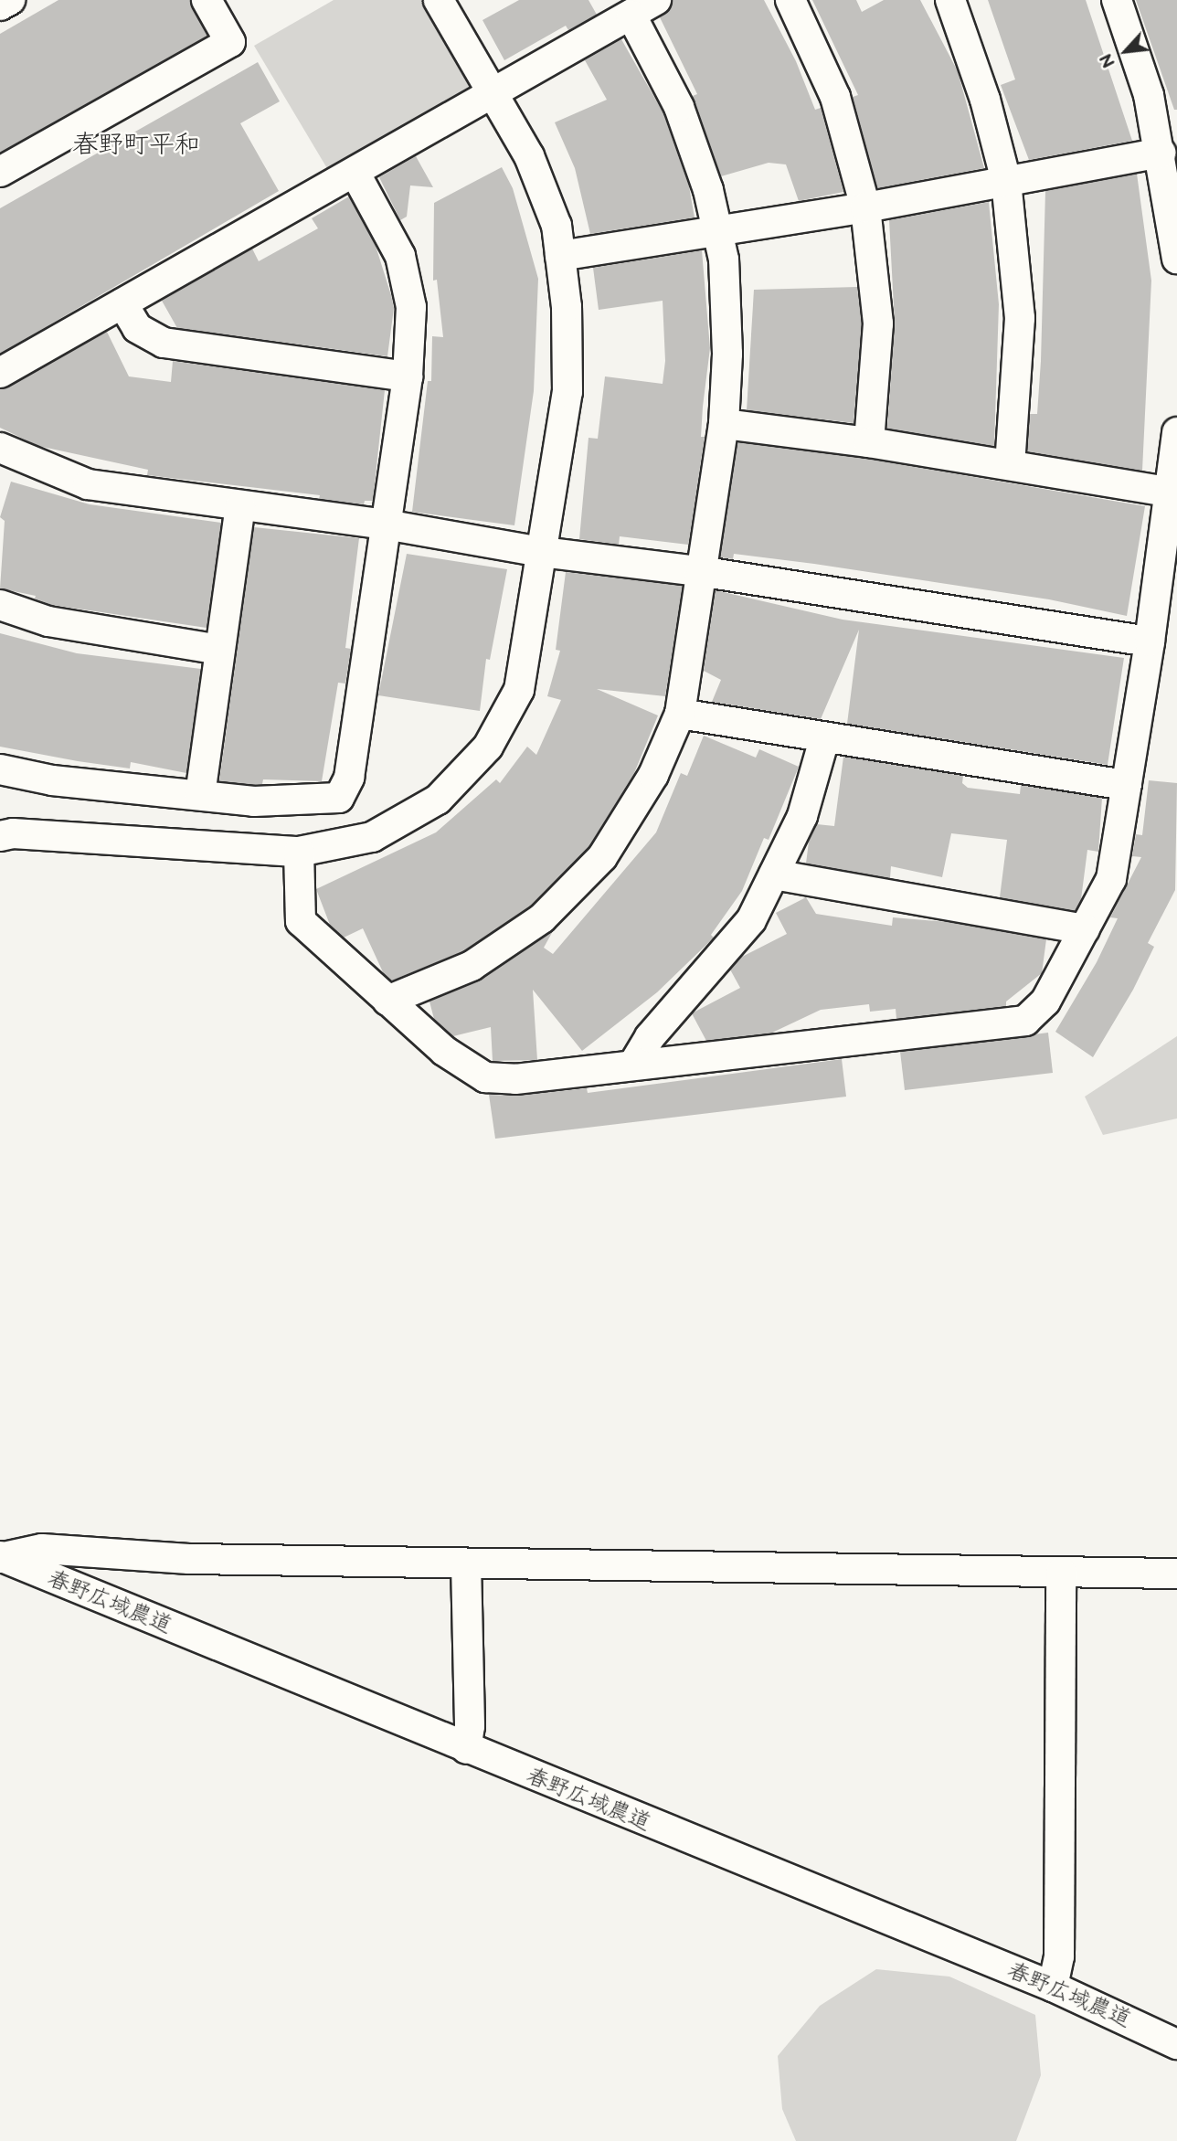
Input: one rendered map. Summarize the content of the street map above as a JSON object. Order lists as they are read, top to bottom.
{
  "streets": {
    "street": ["春野広域農道"]
  },
  "districts": ["春野町平和"],
  "north": "bottom left"
}
